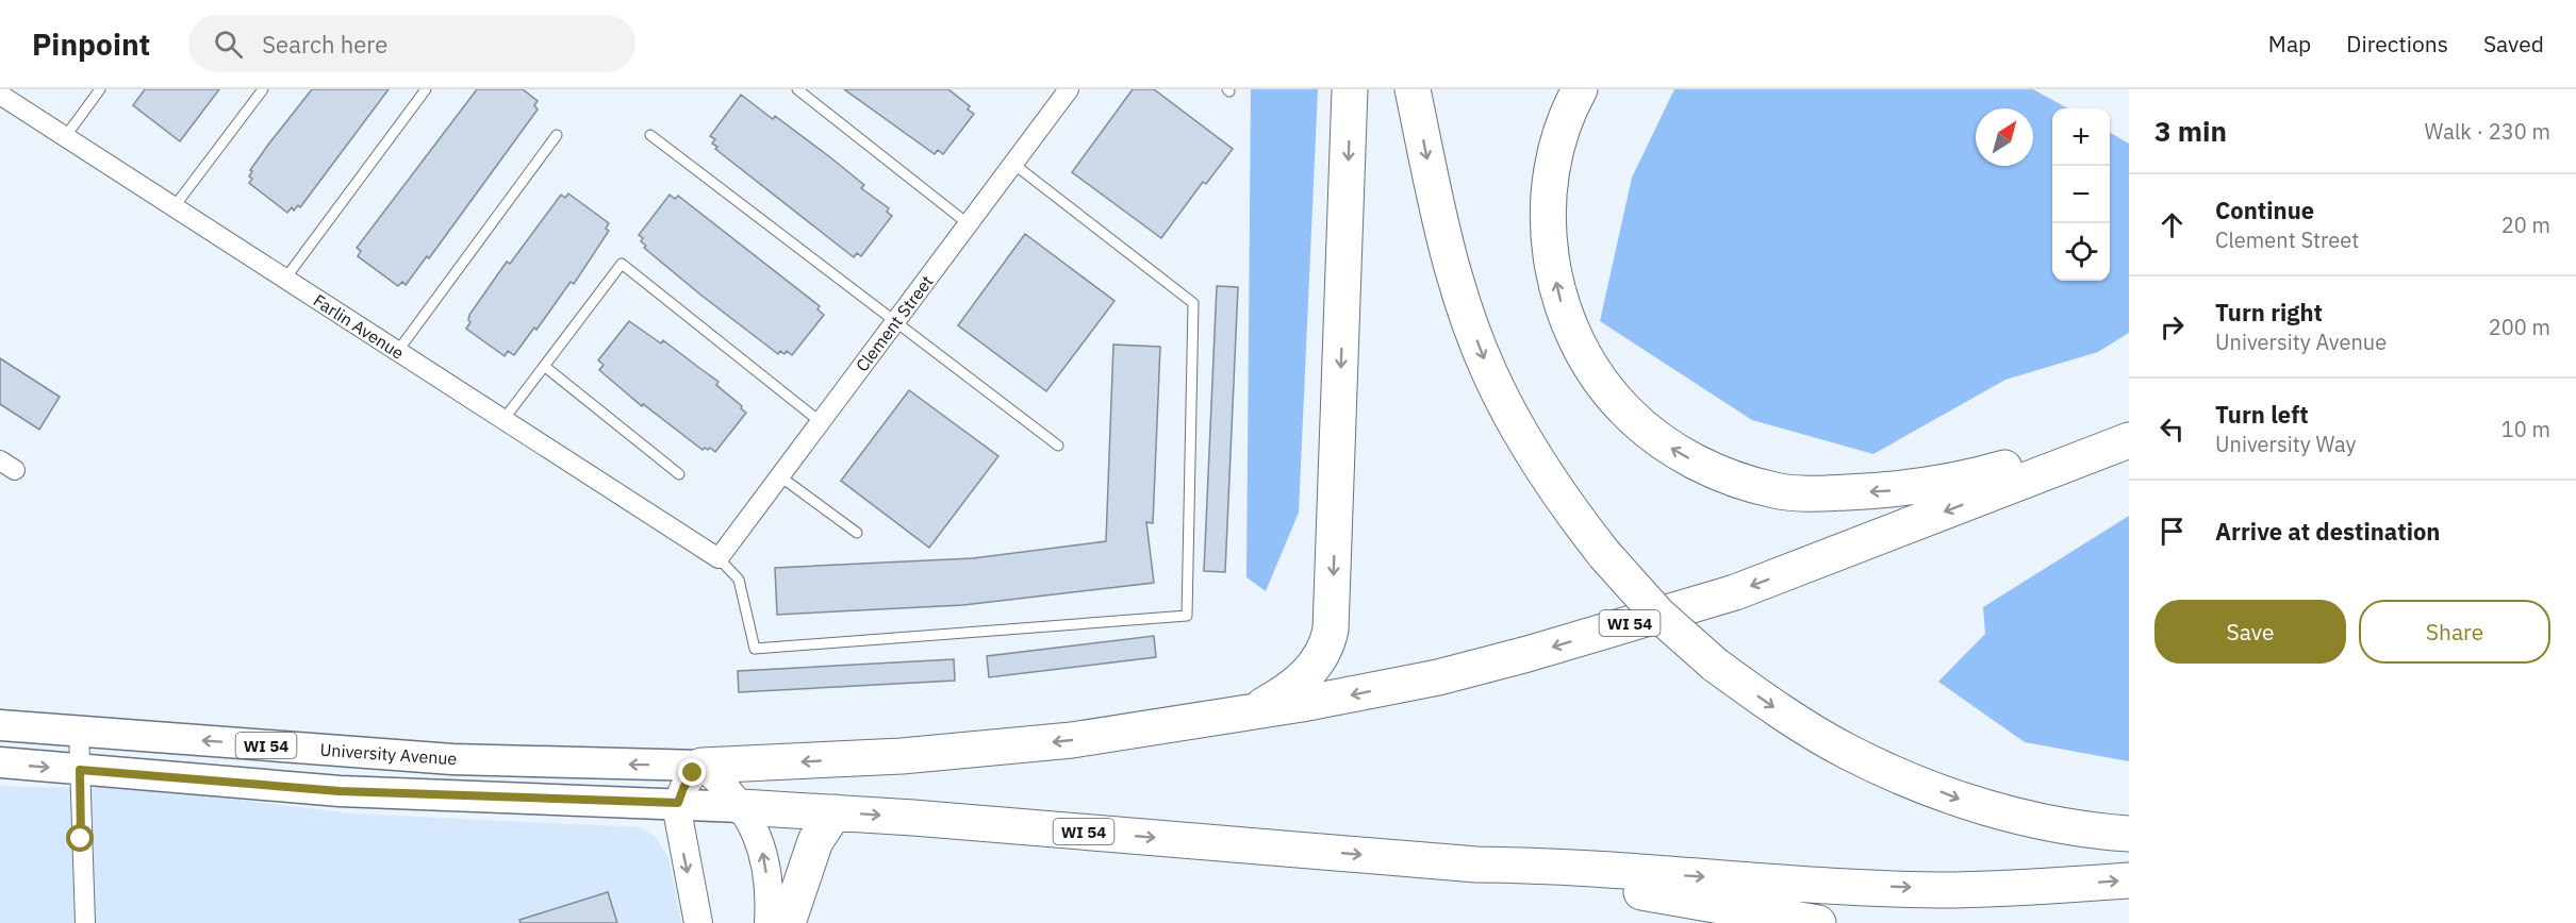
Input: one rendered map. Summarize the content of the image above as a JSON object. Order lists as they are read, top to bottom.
{
  "streets": {
    "highway": ["WI 54"],
    "main road": ["University Avenue"],
    "street": ["Clement Street", "Farlin Avenue"]
  },
  "crossings": [
    ["Clement Street", "Farlin Avenue"],
    ["WI 54", "University Avenue"]
  ],
  "north": "top right",
  "page": {
    "header": "Pinpoint",
    "search": "Search here",
    "nav": ["Map", "Directions", "Saved"],
    "heading": ["3 min", "Walk · 230 m"],
    "map_buttons": ["+", "−"],
    "list": [
      ["Continue", "Clement Street", "20 m"],
      ["Turn right", "University Avenue", "200 m"],
      ["Turn left", "University Way", "10 m"],
      "Arrive at destination"
    ],
    "buttons": ["Save", "Share"]
  }
}
